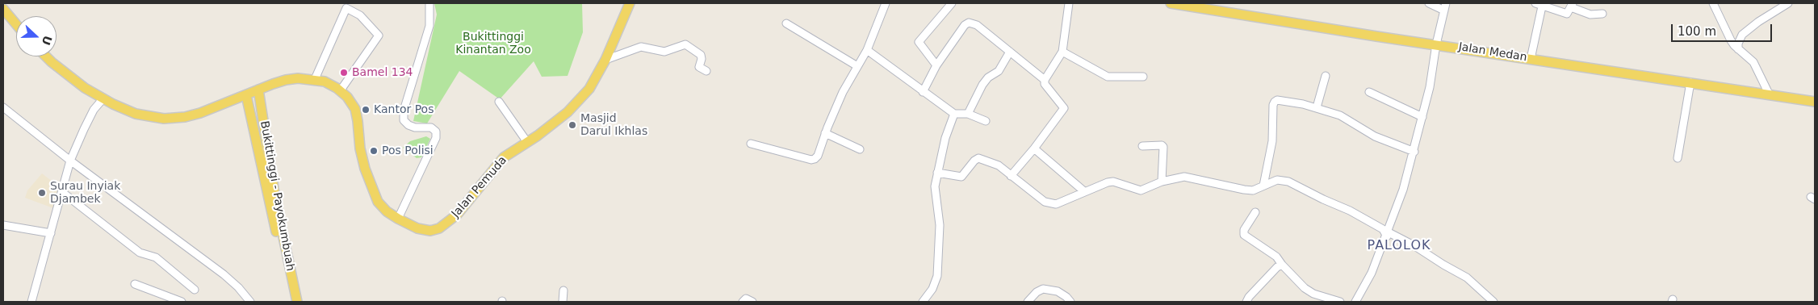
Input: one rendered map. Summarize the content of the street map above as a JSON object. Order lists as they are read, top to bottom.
{
  "streets": {
    "main road": ["Jalan Medan", "Jalan Pemuda", "Bukittinggi - Payokumbuah"]
  },
  "crossings": [
    ["Jalan Pemuda", "Bukittinggi - Payokumbuah"]
  ],
  "districts": ["PALOLOK"],
  "parks": ["Bukittinggi Kinantan Zoo"],
  "places": [
    "Bamel 134",
    "Kantor Pos",
    "Masjid Darul Ikhlas",
    "Pos Polisi",
    "Surau Inyiak Djambek"
  ],
  "scale_bar": "100 m",
  "north": "right"
}
